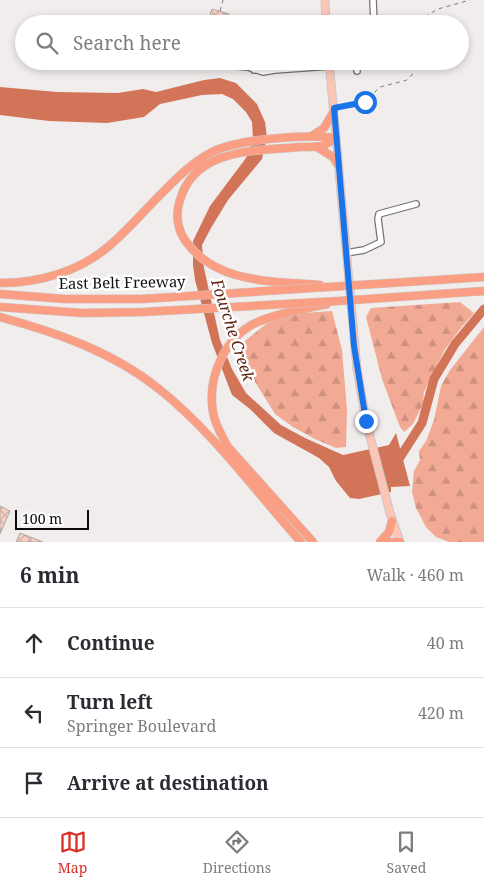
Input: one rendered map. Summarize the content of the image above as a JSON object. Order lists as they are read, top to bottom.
{
  "streets": {
    "highway": ["East Belt Freeway"]
  },
  "water": ["Fourche Creek"],
  "scale_bar": "100 m",
  "page": {
    "search": "Search here",
    "scale": "100 m",
    "heading": ["6 min", "Walk · 460 m"],
    "list": [
      ["Continue", "40 m"],
      ["Turn left", "Springer Boulevard", "420 m"],
      "Arrive at destination"
    ],
    "nav": ["Map", "Directions", "Saved"]
  }
}
